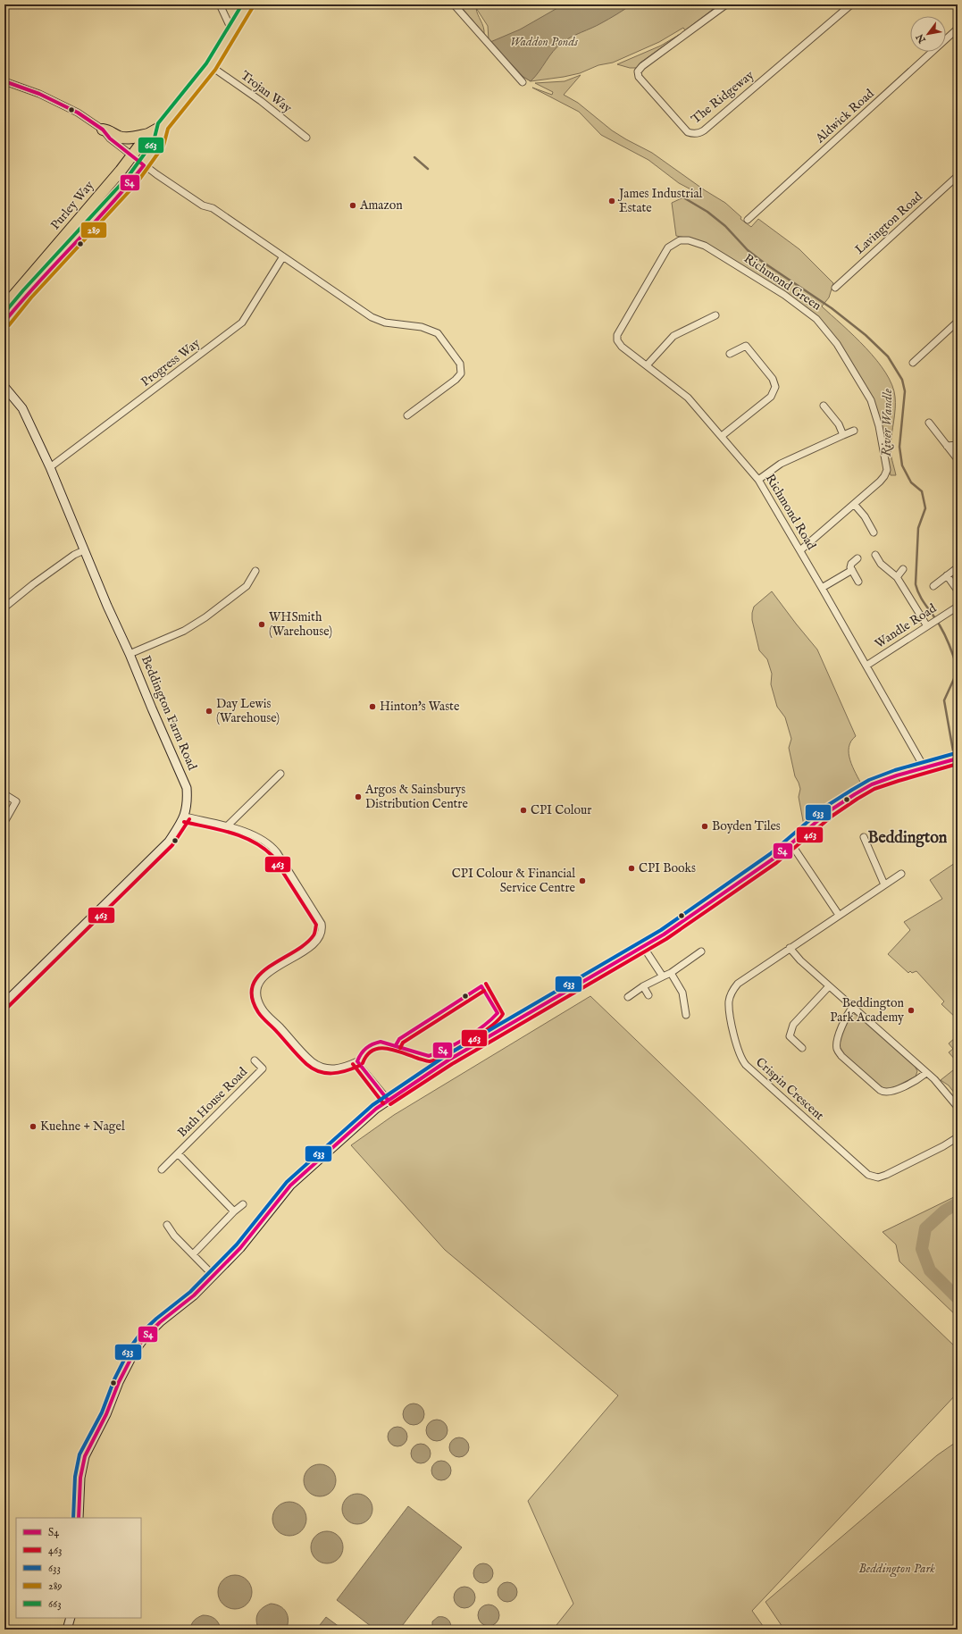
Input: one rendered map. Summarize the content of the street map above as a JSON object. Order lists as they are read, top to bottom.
{
  "streets": {
    "highway": ["Purley Way"],
    "main road": ["Beddington Farm Road"],
    "street": [
      "Trojan Way",
      "The Ridgeway",
      "Aldwick Road",
      "Lavington Road",
      "Richmond Green",
      "Progress Way",
      "Richmond Road",
      "Wandle Road",
      "Crispin Crescent",
      "Bath House Road"
    ]
  },
  "crossings": [
    ["Trojan Way", "Purley Way"],
    ["Richmond Green", "Richmond Road"],
    ["Progress Way", "Beddington Farm Road"],
    ["Richmond Road", "Wandle Road"]
  ],
  "districts": ["Beddington"],
  "water": ["River Wandle"],
  "parks": ["Waddon Ponds", "Beddington Park"],
  "places": [
    "James Industrial Estate",
    "Amazon",
    "WHSmith (Warehouse)",
    "Hinton's Waste",
    "Day Lewis (Warehouse)",
    "Argos & Sainsburys Distribution Centre",
    "CPI Colour",
    "Boyden Tiles",
    "CPI Books",
    "CPI Colour & Financial Service Centre",
    "Beddington Park Academy",
    "Kuehne + Nagel"
  ],
  "lines": [
    "transit line 663",
    "transit line 289",
    "transit line S4",
    "transit line 633",
    "transit line 463"
  ],
  "legend": [
    "S4",
    "463",
    "633",
    "289",
    "663"
  ],
  "north": "bottom left"
}
